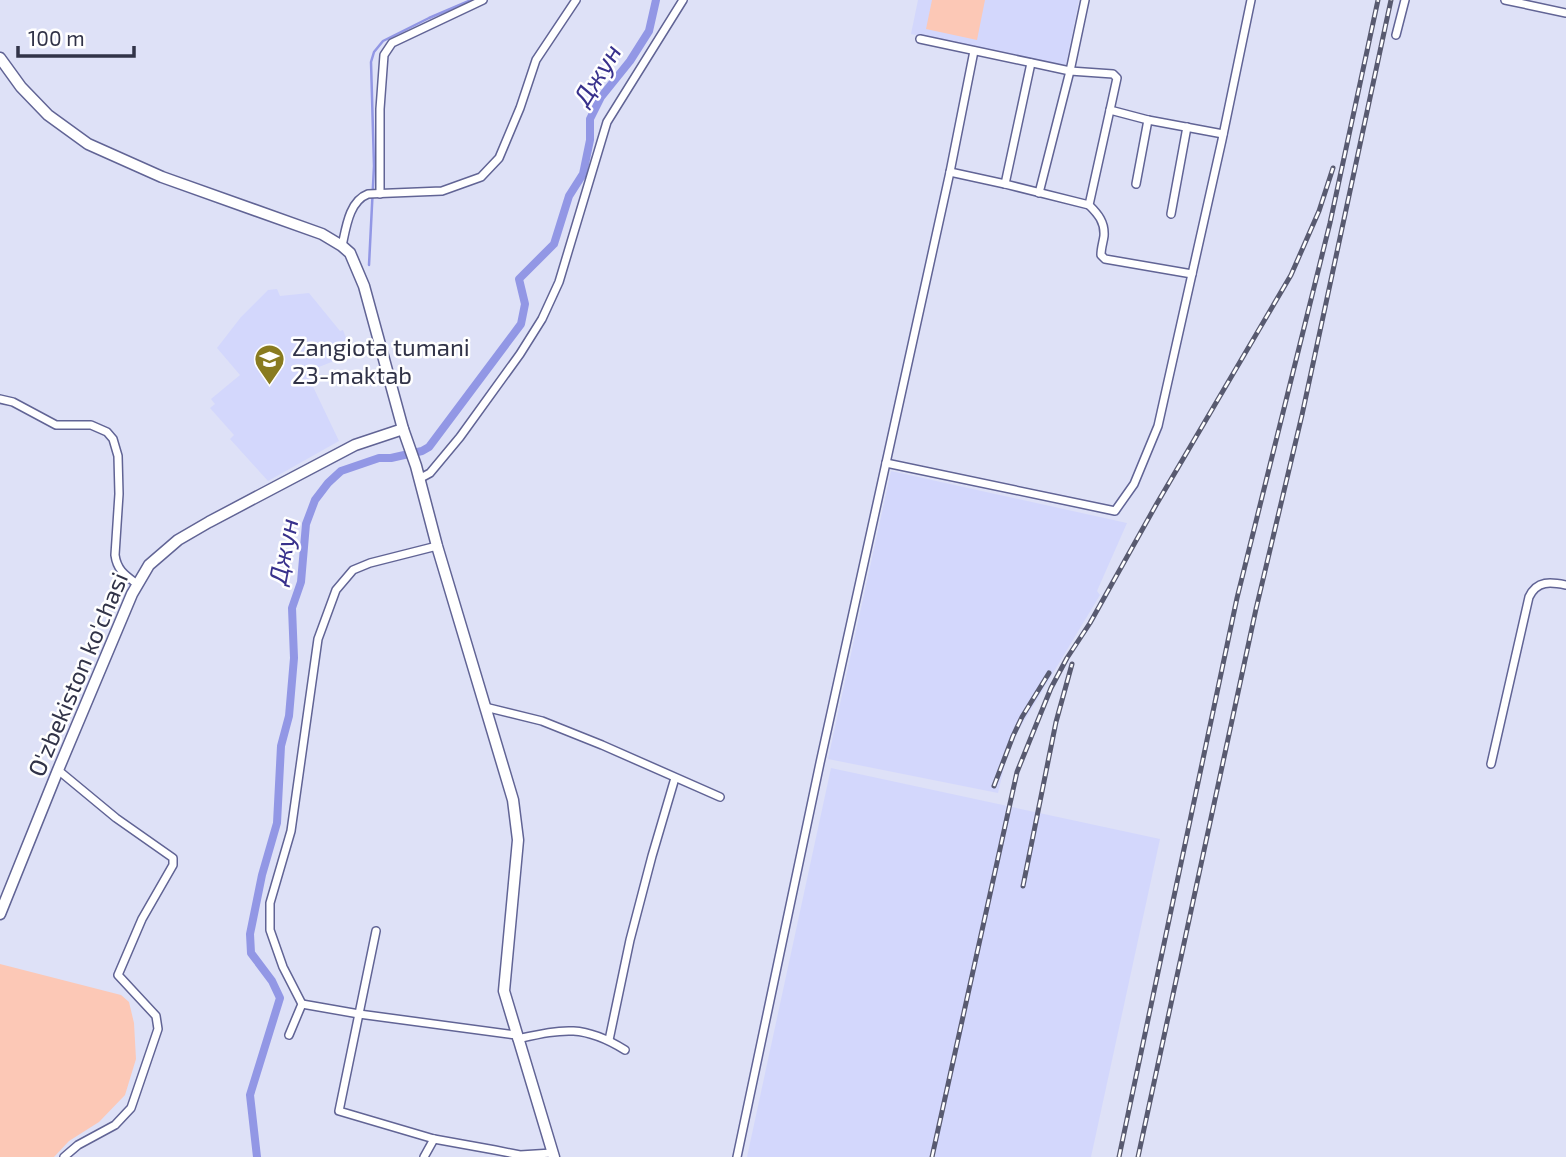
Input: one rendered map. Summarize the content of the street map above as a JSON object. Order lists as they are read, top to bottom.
{
  "streets": {
    "main road": ["O'zbekiston ko'chasi"]
  },
  "water": ["Джун"],
  "places": {
    "school or university": ["Zangiota tumani 23-maktab"]
  },
  "scale_bar": "100 m"
}
